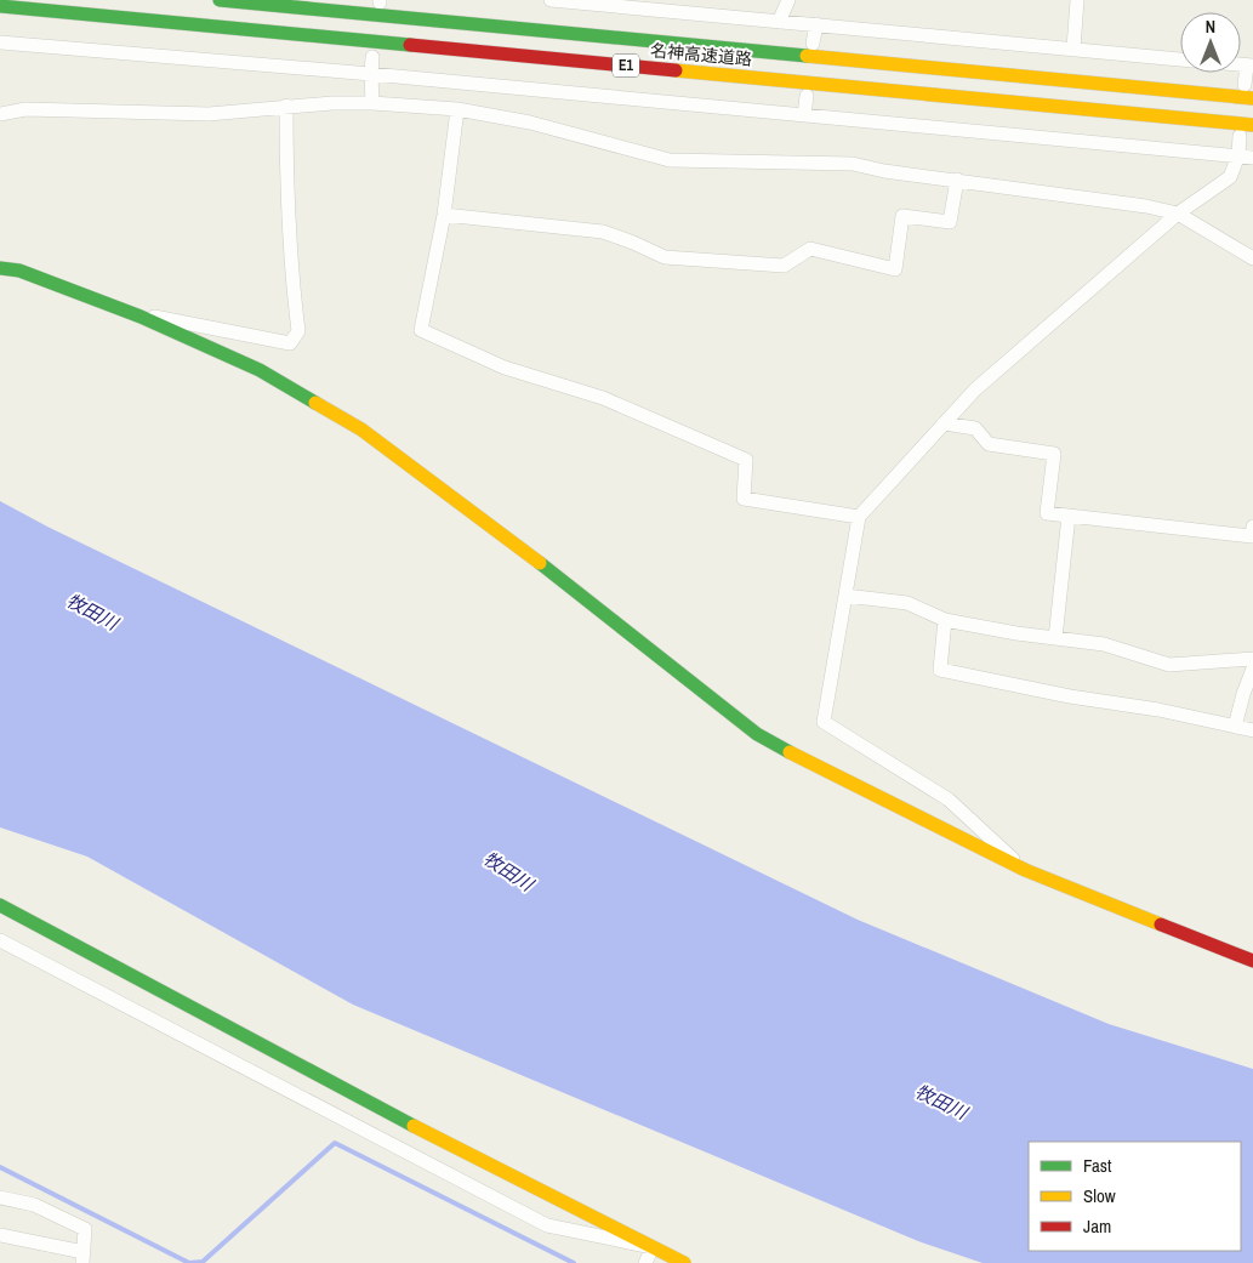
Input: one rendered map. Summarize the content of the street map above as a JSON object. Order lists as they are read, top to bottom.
{
  "streets": {
    "main road": ["名神高速道路", "E1"]
  },
  "water": ["牧田川"],
  "legend": ["Fast", "Slow", "Jam"],
  "north": "top"
}
